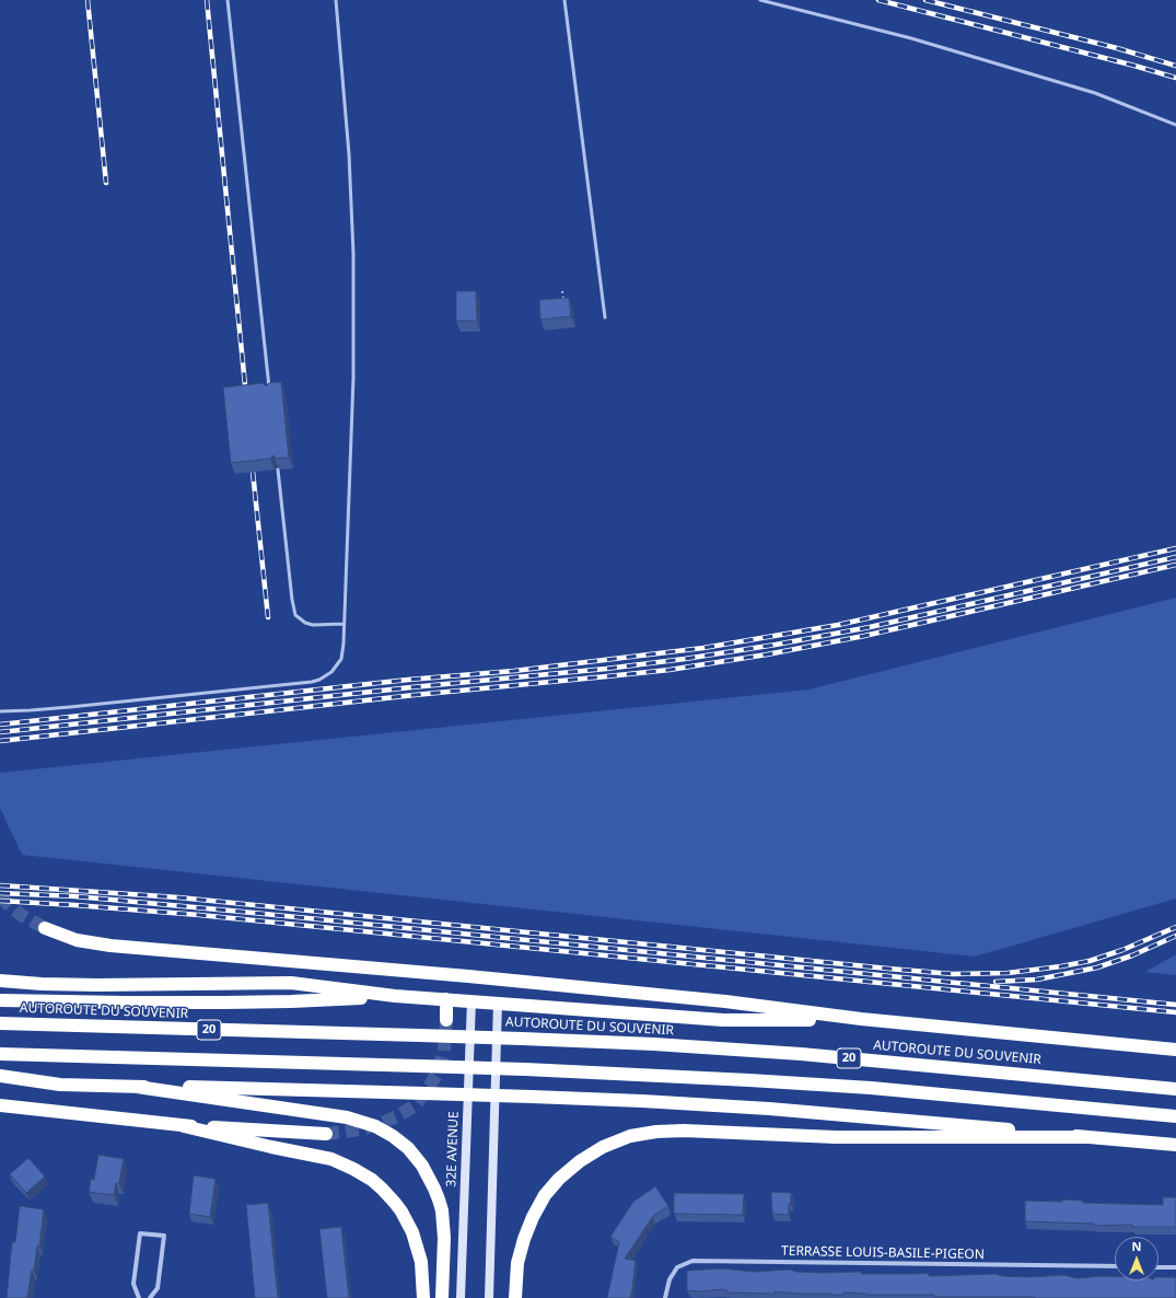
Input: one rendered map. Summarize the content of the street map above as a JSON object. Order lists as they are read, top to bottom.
{
  "streets": {
    "highway": ["AUTOROUTE DU SOUVENIR", "20"],
    "main road": ["32E AVENUE"],
    "street": ["TERRASSE LOUIS-BASILE-PIGEON"]
  },
  "north": "top"
}
